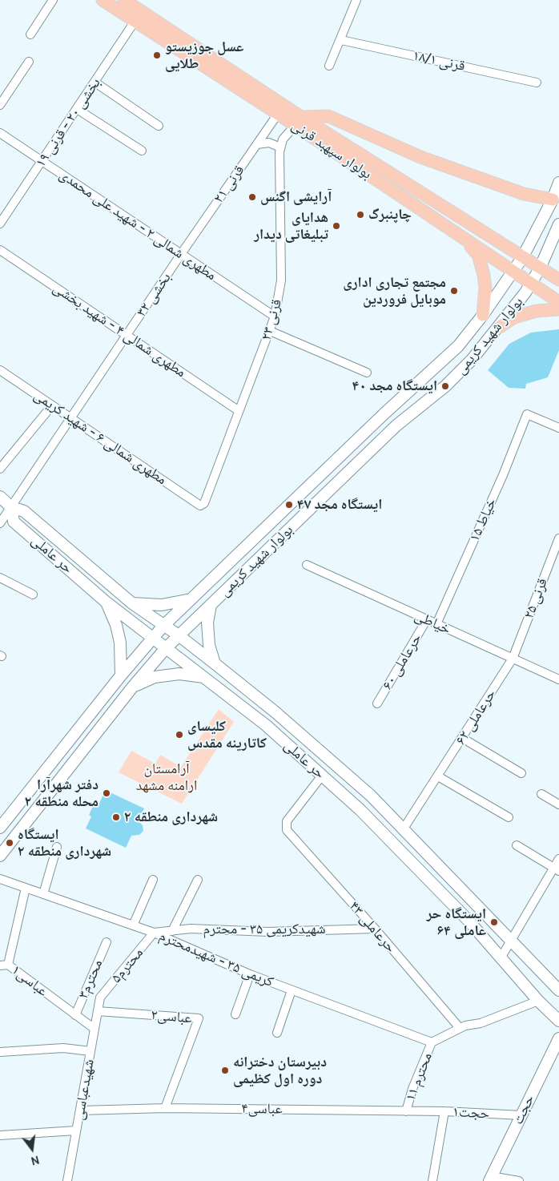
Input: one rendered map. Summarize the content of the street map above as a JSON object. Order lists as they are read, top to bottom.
{
  "streets": {
    "main road": [
      "بولوار سپهبد قرنی",
      "بولوار شهید کریمی",
      "حر عاملی",
      "حجت"
    ],
    "street": [
      "قرنی ۱۸/۱",
      "بخشی ۲۰ - قرنی ۱۹",
      "قرنی ۲۱",
      "مطهری شمالی ۲ - شهید علی محمدی",
      "بخشی ۳۲",
      "قرنی ۲۳",
      "مطهری شمالی ۴ - شهید بخشی",
      "مطهری شمالی ۶ - شهید کریمی",
      "خیاط ۱۵",
      "قرنی ۲۵",
      "خیاطی",
      "حرعاملی ۶۰",
      "حرعاملی ۶۲",
      "حرعاملی ۴۳",
      "شهیدکریمی ۳۵ - محترم",
      "کریمی ۳۵ - شهیدمحترم",
      "محترم۵",
      "محترم۳",
      "عباسی۱",
      "عباسی۲",
      "محترم ۱۱",
      "شهیدعباسی",
      "عباسی۴",
      "حجت۱"
    ]
  },
  "crossings": [
    ["بخشی ۲۰ - قرنی ۱۹", "بولوار سپهبد قرنی"],
    ["بخشی ۲۰ - قرنی ۱۹", "مطهری شمالی ۲ - شهید علی محمدی"],
    ["بولوار سپهبد قرنی", "قرنی ۲۱"],
    ["بولوار سپهبد قرنی", "قرنی ۲۳"],
    ["بولوار سپهبد قرنی", "بولوار شهید کریمی"],
    ["قرنی ۲۱", "مطهری شمالی ۲ - شهید علی محمدی"],
    ["قرنی ۲۱", "بخشی ۳۲"],
    ["مطهری شمالی ۲ - شهید علی محمدی", "بخشی ۳۲"],
    ["مطهری شمالی ۲ - شهید علی محمدی", "قرنی ۲۳"],
    ["بخشی ۳۲", "مطهری شمالی ۴ - شهید بخشی"],
    ["بخشی ۳۲", "مطهری شمالی ۶ - شهید کریمی"],
    ["بخشی ۳۲", "حر عاملی"],
    ["قرنی ۲۳", "مطهری شمالی ۴ - شهید بخشی"],
    ["قرنی ۲۳", "مطهری شمالی ۶ - شهید کریمی"],
    ["بولوار شهید کریمی", "حر عاملی"],
    ["خیاط ۱۵", "خیاطی"],
    ["حر عاملی", "حرعاملی ۶۲"],
    ["حر عاملی", "حرعاملی ۴۳"],
    ["قرنی ۲۵", "خیاطی"],
    ["قرنی ۲۵", "حرعاملی ۶۲"],
    ["خیاطی", "حرعاملی ۶۰"],
    ["خیاطی", "حرعاملی ۶۲"],
    ["حرعاملی ۴۳", "شهیدکریمی ۳۵ - محترم"],
    ["شهیدکریمی ۳۵ - محترم", "کریمی ۳۵ - شهیدمحترم"],
    ["شهیدکریمی ۳۵ - محترم", "محترم۵"],
    ["کریمی ۳۵ - شهیدمحترم", "محترم۵"],
    ["کریمی ۳۵ - شهیدمحترم", "عباسی۱"],
    ["کریمی ۳۵ - شهیدمحترم", "محترم ۱۱"],
    ["محترم۵", "شهیدعباسی"],
    ["محترم۳", "عباسی۱"],
    ["عباسی۱", "شهیدعباسی"],
    ["عباسی۲", "شهیدعباسی"],
    ["عباسی۲", "عباسی۴"],
    ["محترم ۱۱", "عباسی۴"],
    ["شهیدعباسی", "عباسی۴"],
    ["عباسی۴", "حجت۱"],
    ["حجت", "حجت۱"]
  ],
  "parks": ["آرامستان ارامنه مشهد"],
  "places": [
    "عسل جوزیستو طلایی",
    "آرایشی اگنس",
    "چاپنبرگ",
    "هدایای تبلیغاتی دیدار",
    "مجتمع تجاری اداری موبایل فروردین",
    "ایستگاه مجد ۴۰",
    "ایستگاه مجد ۴۷",
    "کلیسای کاتارینه مقدس",
    "دفتر شهرآرا محله منطقه ۲",
    "شهرداری منطقه ۲",
    "ایستگاه شهرداری منطقه ۲",
    "ایستگاه حر عاملی ۶۴",
    "دبیرستان دخترانه دوره اول کظیمی"
  ],
  "north": "bottom"
}
